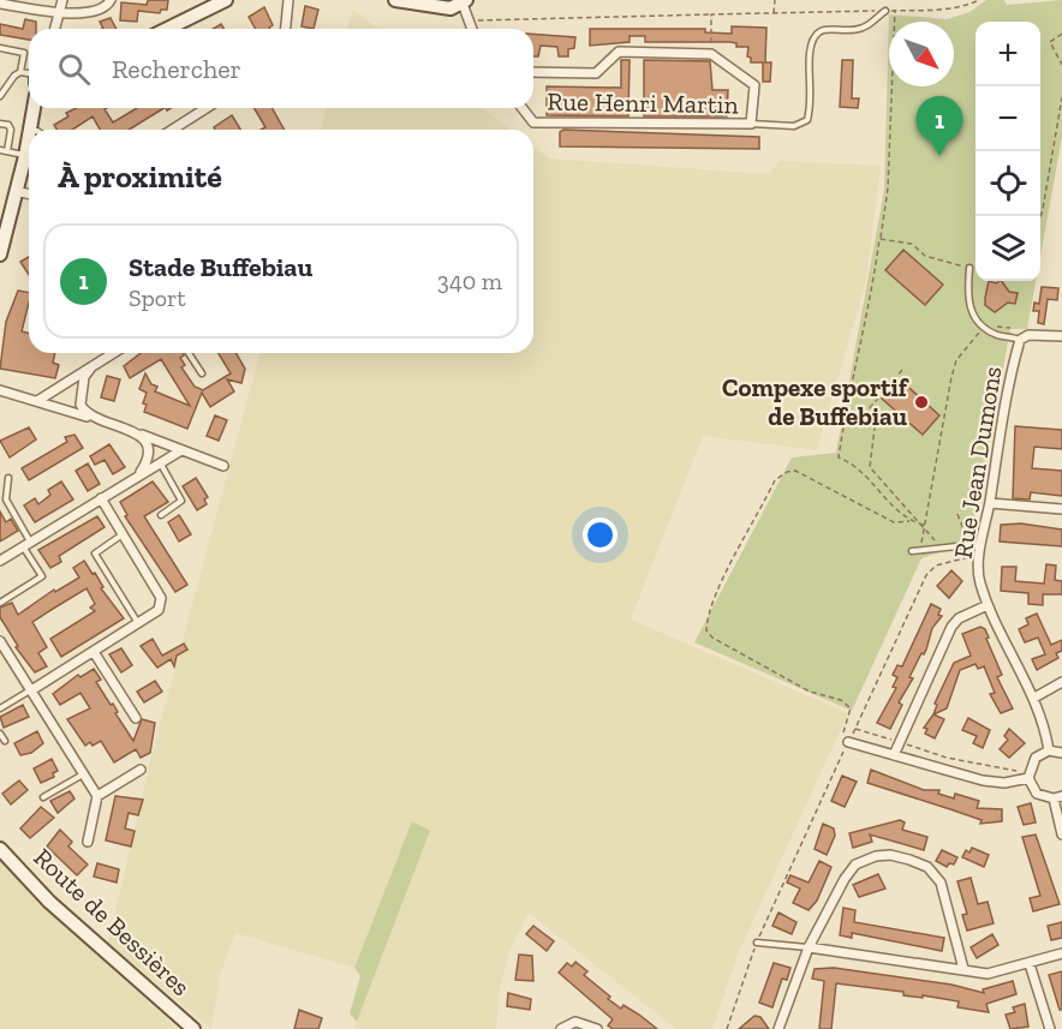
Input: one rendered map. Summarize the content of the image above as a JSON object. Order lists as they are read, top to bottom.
{
  "streets": {
    "street": ["Rue Henri Martin", "Rue Jean Dumons", "Route de Bessières"]
  },
  "places": ["Compexe sportif de Buffebiau"],
  "north": "bottom right",
  "page": {
    "map_buttons": ["+", "−"],
    "search": "Rechercher",
    "pins": "1",
    "heading": "À proximité",
    "list": [
      {
        "mark": "1",
        "name": "Stade Buffebiau",
        "note": "Sport",
        "value": "340 m"
      }
    ]
  }
}
